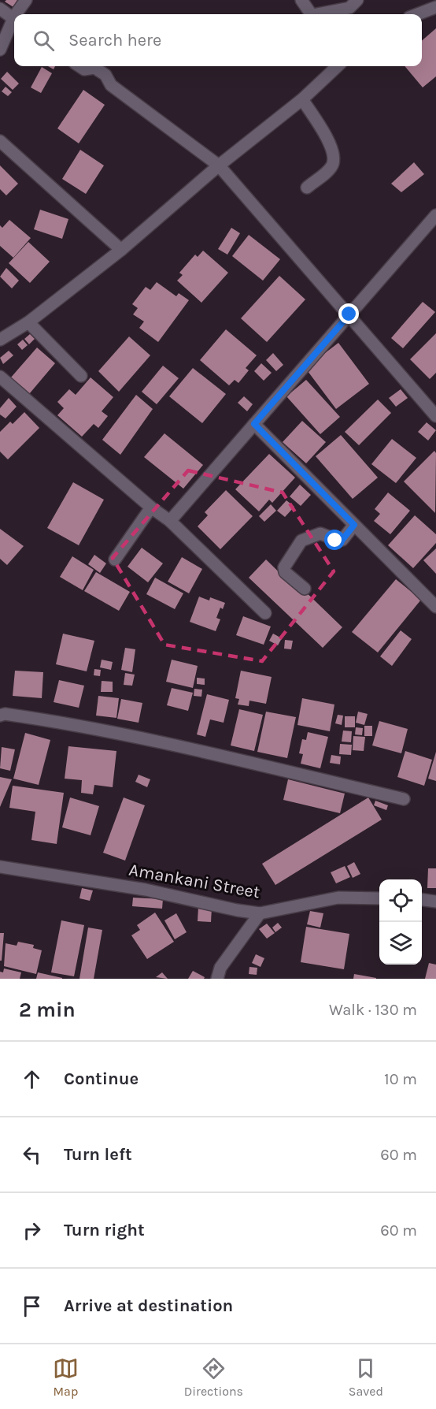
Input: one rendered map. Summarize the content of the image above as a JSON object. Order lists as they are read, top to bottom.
{
  "streets": {
    "street": ["Amankani Street"]
  },
  "page": {
    "search": "Search here",
    "heading": ["2 min", "Walk · 130 m"],
    "list": [
      ["Continue", "10 m"],
      ["Turn left", "60 m"],
      ["Turn right", "60 m"],
      "Arrive at destination"
    ],
    "nav": ["Map", "Directions", "Saved"]
  }
}
